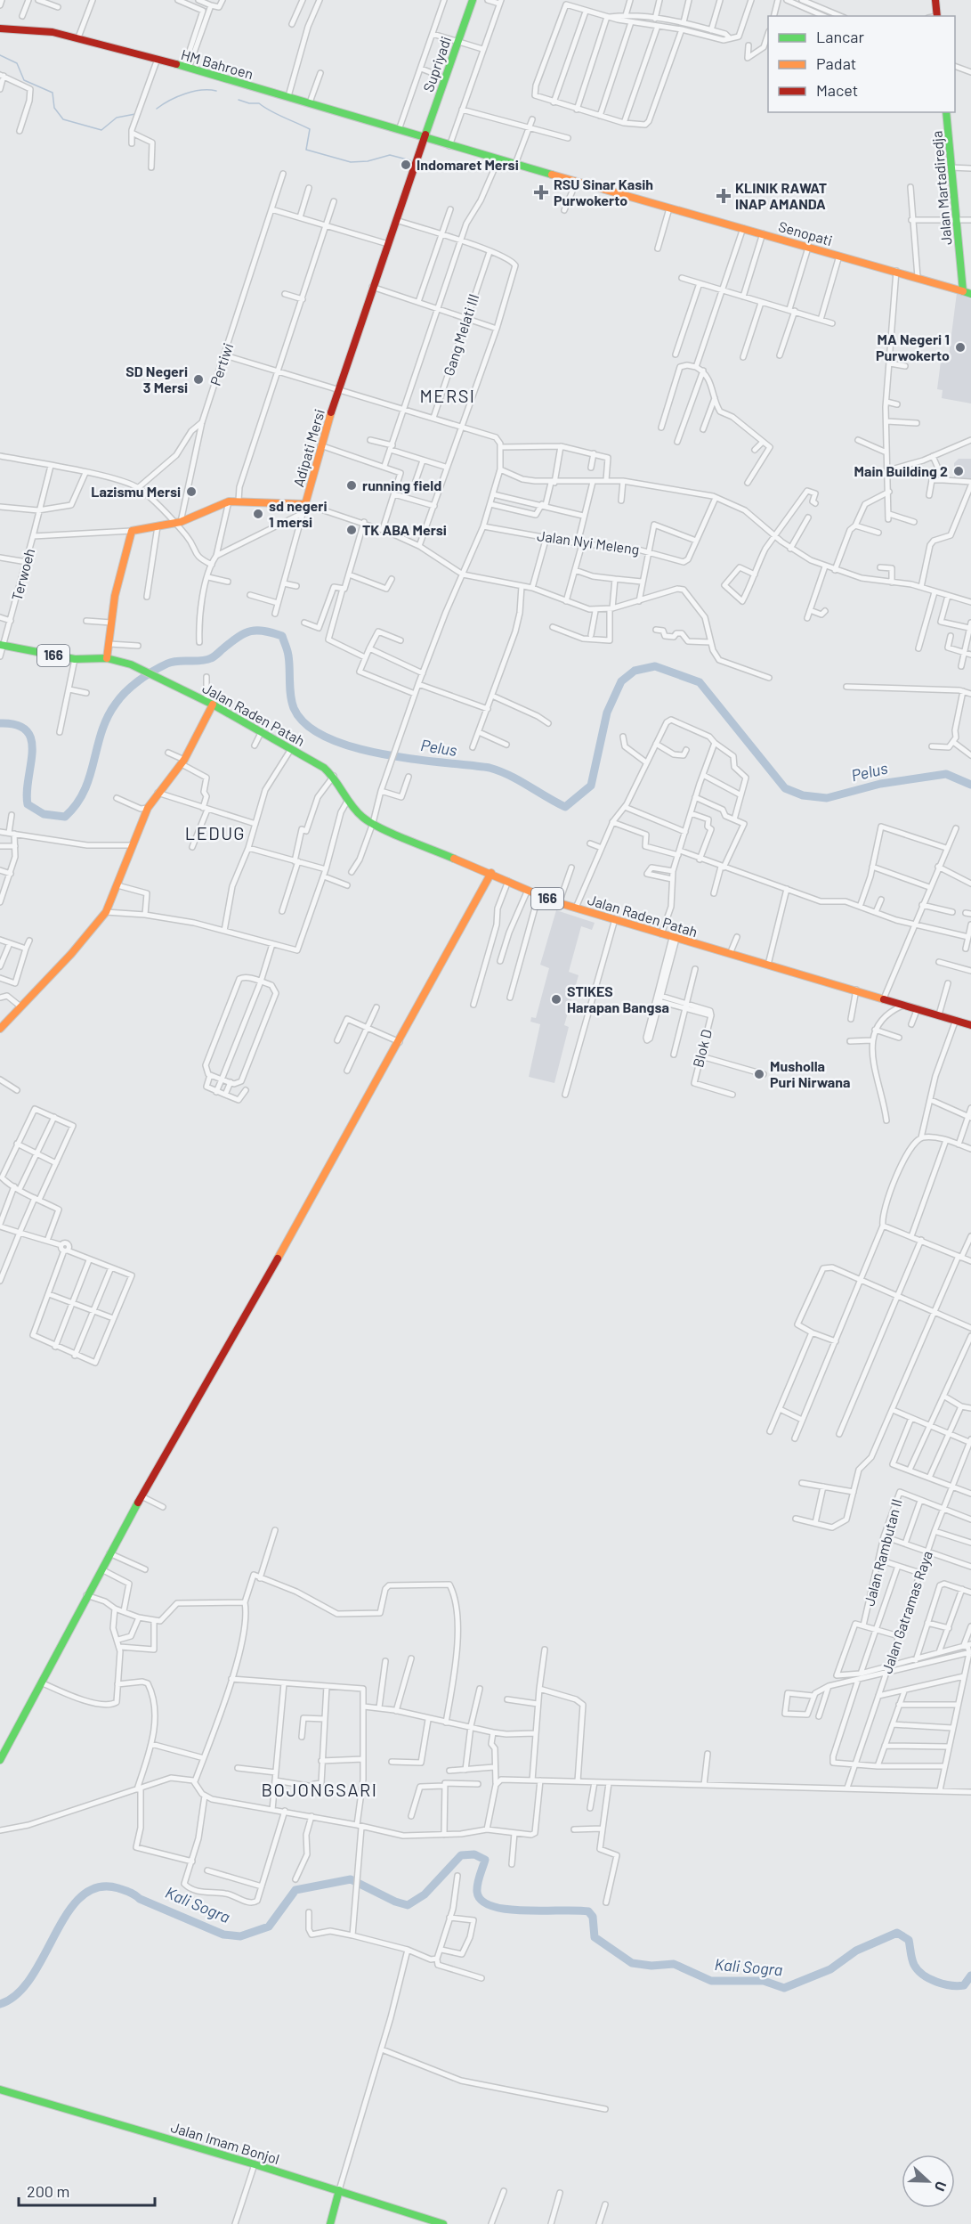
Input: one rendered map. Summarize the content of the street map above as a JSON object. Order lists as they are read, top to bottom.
{
  "streets": {
    "street": [
      "HM Bahroen",
      "Supriyadi",
      "Jalan Martadiredja",
      "Senopati",
      "Gang Melati III",
      "Pertiwi",
      "Adipati Mersi",
      "Jalan Nyi Meleng",
      "Terwoeh",
      "166",
      "Jalan Raden Patah",
      "Blok D",
      "Jalan Rambutan II",
      "Jalan Gatramas Raya",
      "Jalan Imam Bonjol"
    ]
  },
  "crossings": [
    ["HM Bahroen", "Supriyadi"],
    ["HM Bahroen", "Senopati"],
    ["HM Bahroen", "Adipati Mersi"],
    ["Supriyadi", "Senopati"],
    ["Supriyadi", "Adipati Mersi"],
    ["Jalan Martadiredja", "Senopati"],
    ["Senopati", "Adipati Mersi"],
    ["Pertiwi", "Adipati Mersi"],
    ["Adipati Mersi", "Terwoeh"],
    ["Terwoeh", "166"],
    ["166", "Jalan Raden Patah"],
    ["Jalan Rambutan II", "Jalan Gatramas Raya"]
  ],
  "districts": ["MERSI", "LEDUG", "BOJONGSARI"],
  "water": ["Pelus", "Kali Sogra"],
  "places": {
    "other": [
      "Indomaret Mersi",
      "MA Negeri 1 Purwokerto",
      "SD Negeri 3 Mersi",
      "Main Building 2",
      "running field",
      "Lazismu Mersi",
      "sd negeri 1 mersi",
      "TK ABA Mersi",
      "STIKES Harapan Bangsa",
      "Musholla Puri Nirwana"
    ],
    "health": ["RSU Sinar Kasih Purwokerto", "KLINIK RAWAT INAP AMANDA"]
  },
  "legend": ["Lancar", "Padat", "Macet"],
  "scale_bar": "200 m",
  "north": "right"
}
